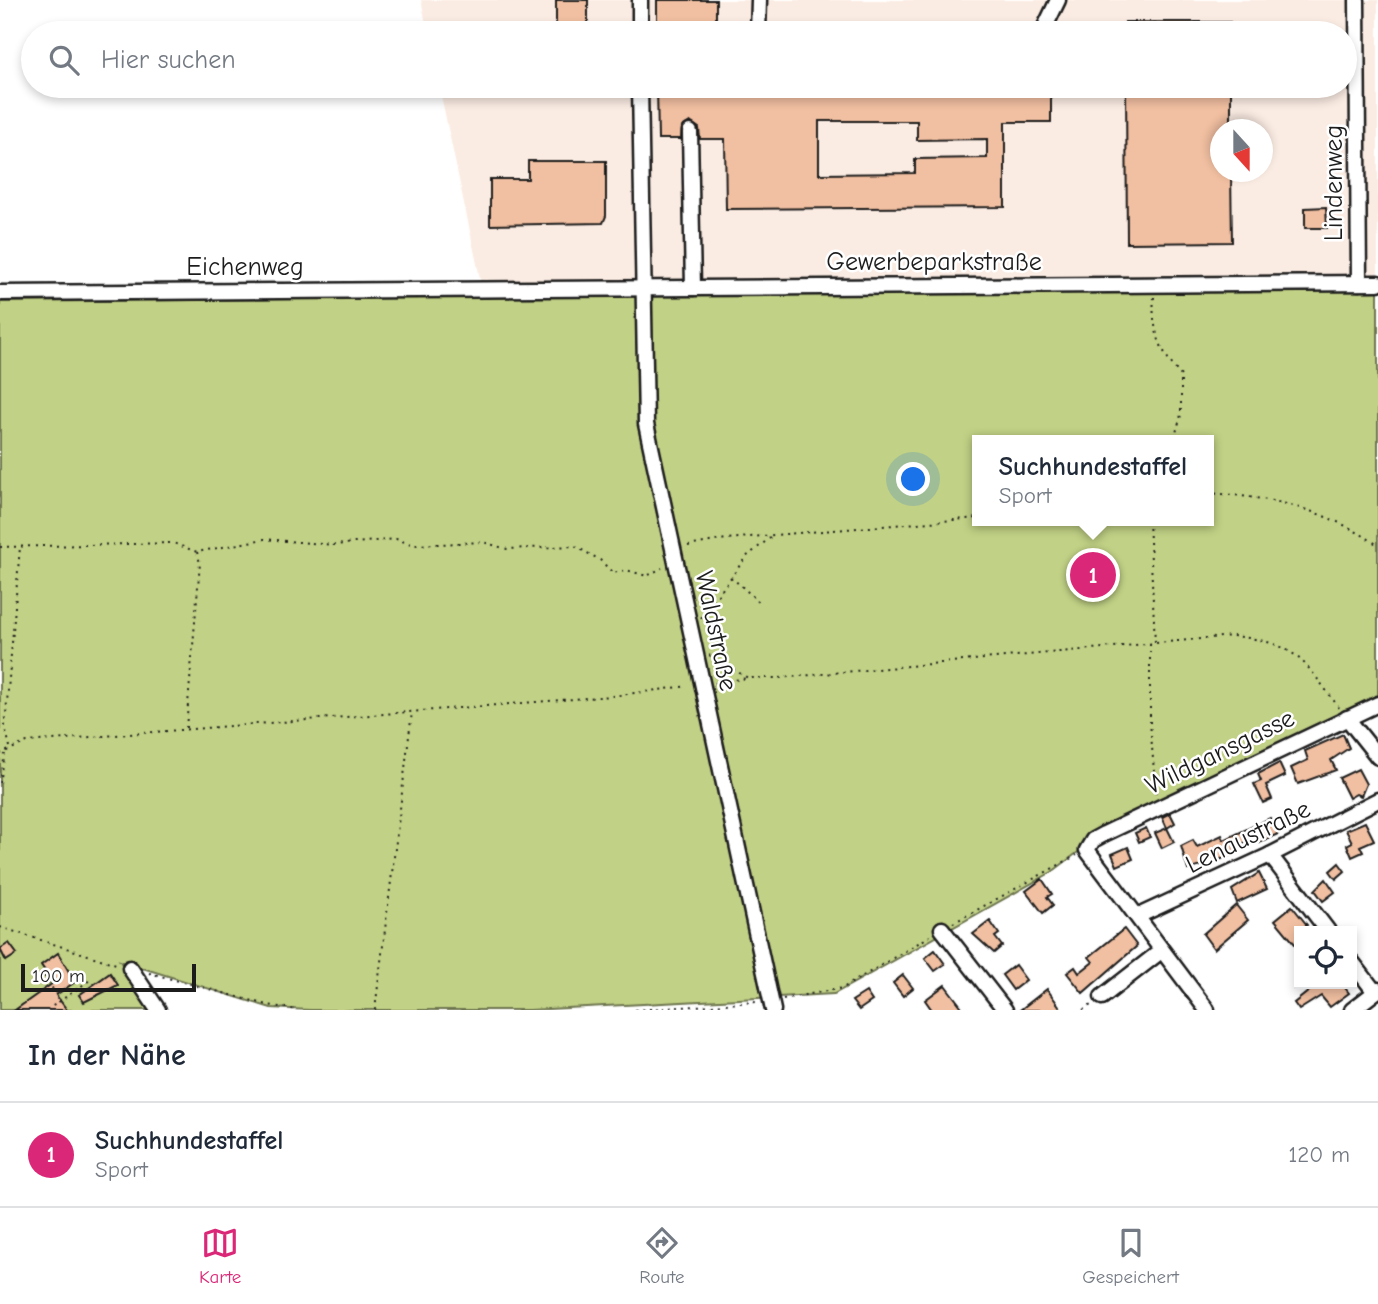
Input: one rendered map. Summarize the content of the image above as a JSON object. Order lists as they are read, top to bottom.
{
  "streets": {
    "street": [
      "Lindenweg",
      "Gewerbeparkstraße",
      "Eichenweg",
      "Waldstraße",
      "Wildgansgasse",
      "Lenaustraße"
    ]
  },
  "crossings": [
    ["Lindenweg", "Gewerbeparkstraße"],
    ["Gewerbeparkstraße", "Eichenweg"],
    ["Gewerbeparkstraße", "Waldstraße"]
  ],
  "scale_bar": "100 m",
  "north": "bottom",
  "page": {
    "search": "Hier suchen",
    "popup": ["Suchhundestaffel", "Sport"],
    "pins": "1",
    "scale": "100 m",
    "heading": "In der Nähe",
    "list": [
      {
        "mark": "1",
        "name": "Suchhundestaffel",
        "note": "Sport",
        "value": "120 m"
      }
    ],
    "nav": ["Karte", "Route", "Gespeichert"]
  }
}
